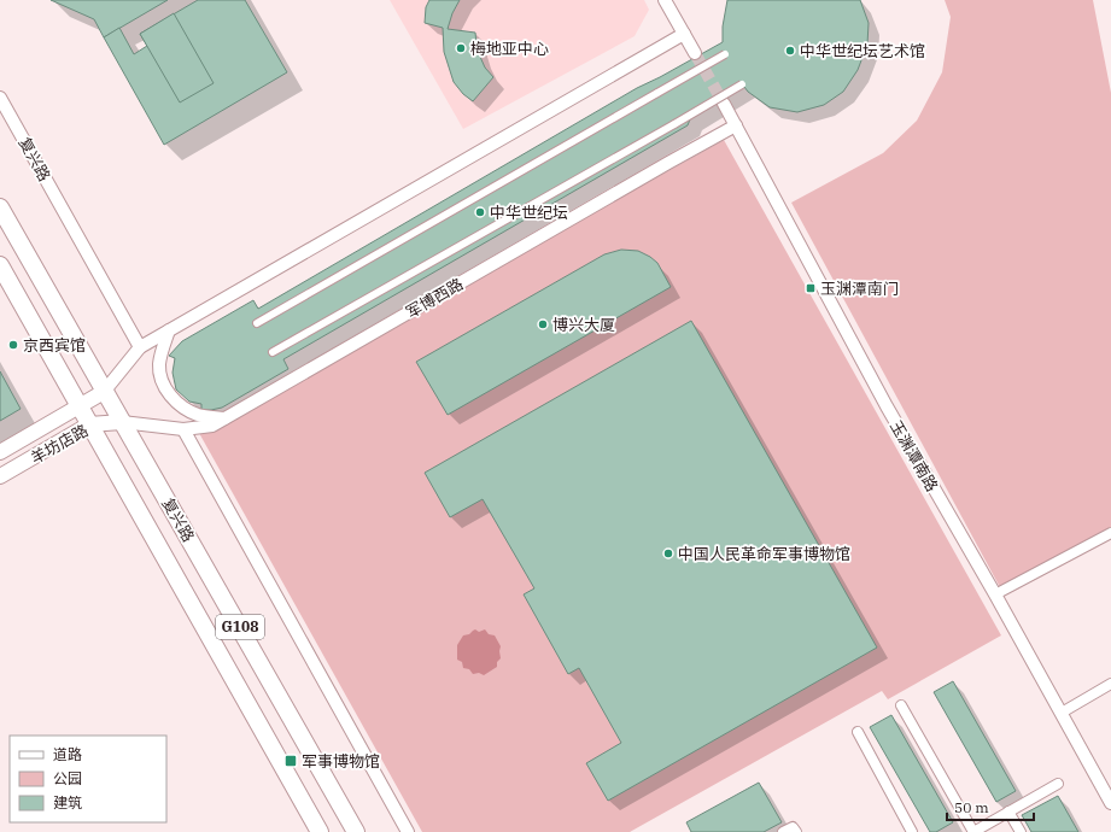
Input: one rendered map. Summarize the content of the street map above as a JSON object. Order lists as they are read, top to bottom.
{
  "streets": {
    "highway": ["复兴路", "G108"],
    "main road": ["羊坊店路"],
    "street": ["军博西路", "玉渊潭南路"]
  },
  "crossings": [
    ["复兴路", "军博西路"],
    ["复兴路", "羊坊店路"],
    ["军博西路", "羊坊店路"],
    ["军博西路", "玉渊潭南路"]
  ],
  "places": {
    "other": [
      "梅地亚中心",
      "中华世纪坛艺术馆",
      "中华世纪坛",
      "博兴大厦",
      "京西宾馆",
      "中国人民革命军事博物馆"
    ],
    "transit": ["玉渊潭南门", "军事博物馆"]
  },
  "legend": ["道路", "公园", "建筑"],
  "scale_bar": "50 m"
}
